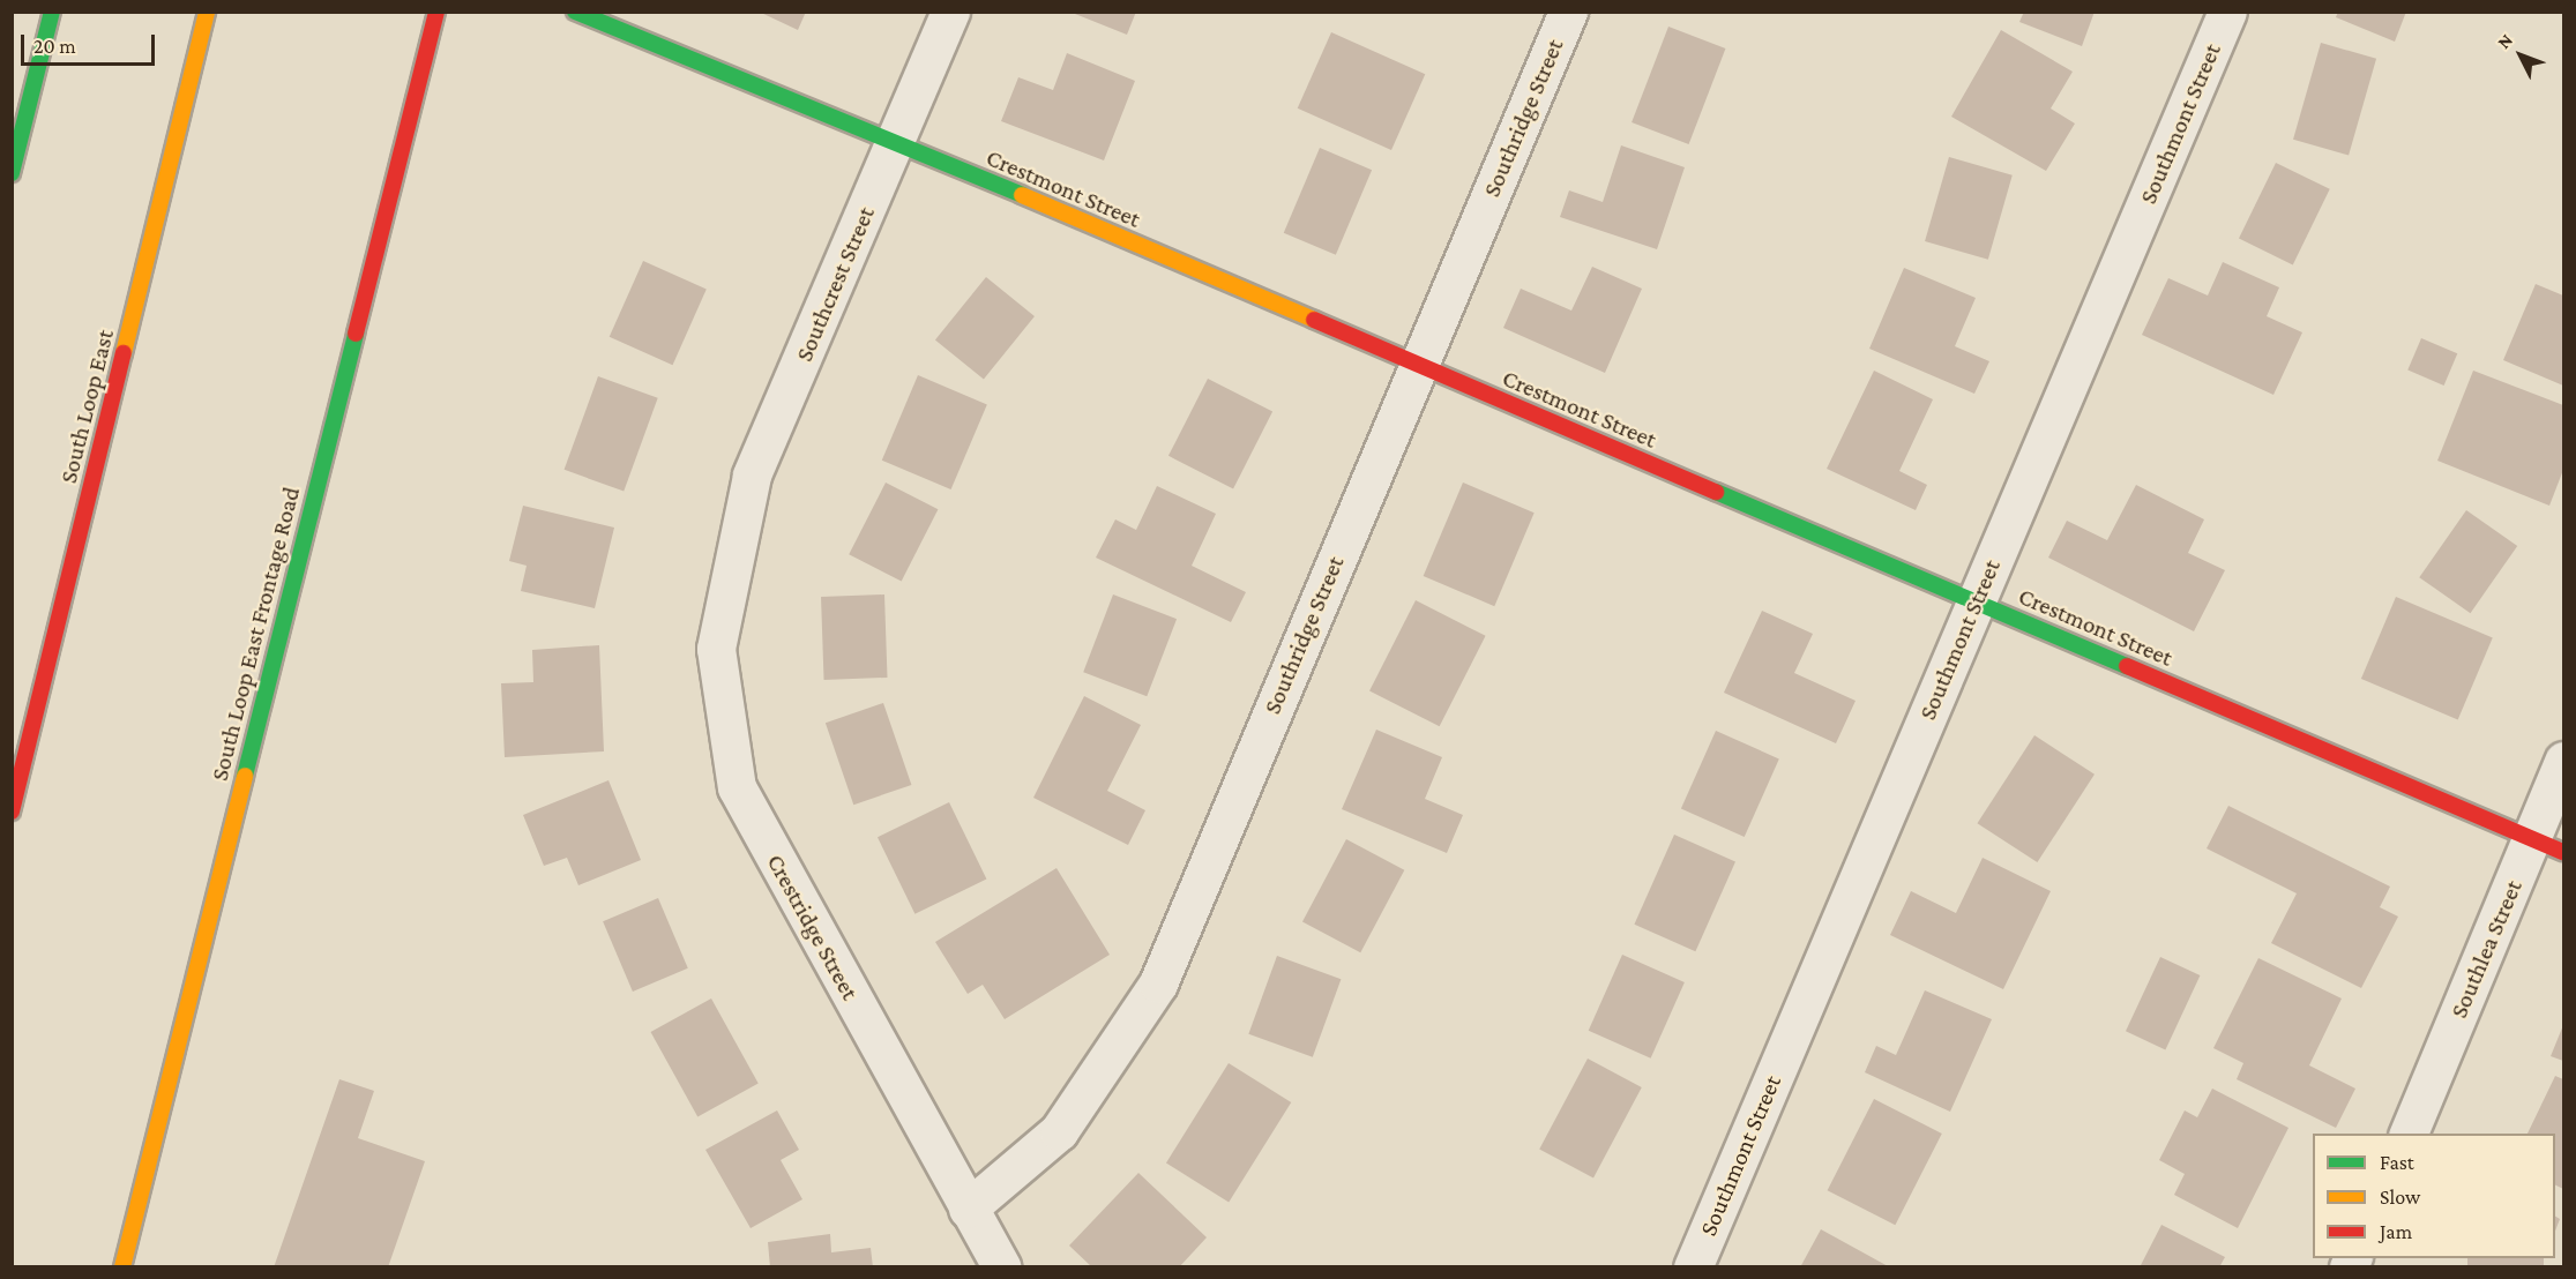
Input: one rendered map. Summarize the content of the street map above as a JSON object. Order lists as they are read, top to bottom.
{
  "streets": {
    "main road": ["Crestmont Street", "South Loop East", "South Loop East Frontage Road"],
    "street": [
      "Southridge Street",
      "Southmont Street",
      "Southcrest Street",
      "Crestridge Street",
      "Southlea Street"
    ]
  },
  "crossings": [
    ["Southridge Street", "Crestmont Street"],
    ["Southridge Street", "Crestridge Street"],
    ["Southmont Street", "Crestmont Street"],
    ["Crestmont Street", "Southcrest Street"],
    ["Crestmont Street", "Southlea Street"],
    ["Southcrest Street", "Crestridge Street"]
  ],
  "legend": ["Fast", "Slow", "Jam"],
  "scale_bar": "20 m",
  "north": "top left"
}
